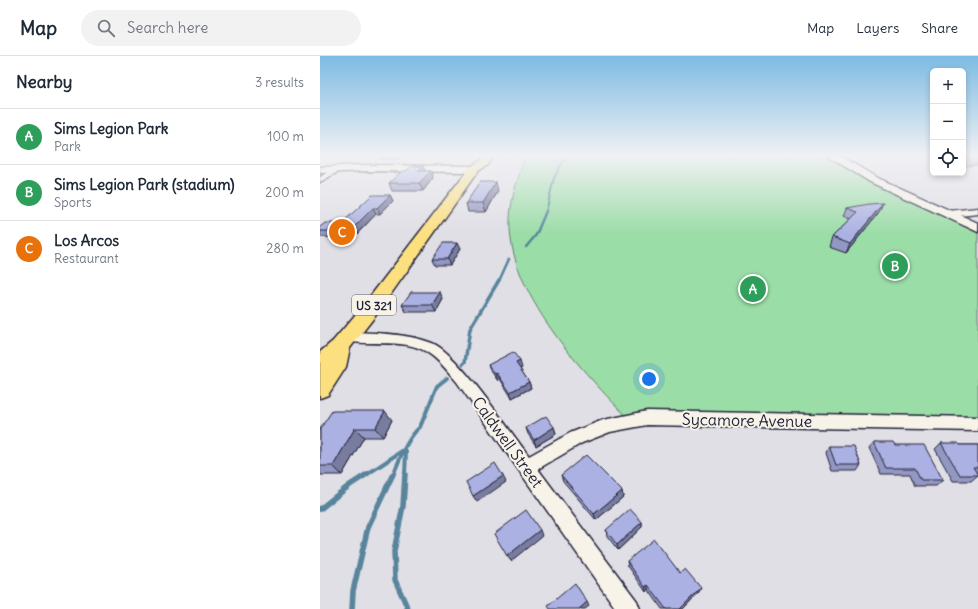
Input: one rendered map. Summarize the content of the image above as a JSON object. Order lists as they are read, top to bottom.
{
  "streets": {
    "main road": ["US 321"],
    "street": ["Sycamore Avenue", "Caldwell Street"]
  },
  "crossings": [
    ["US 321", "Caldwell Street"],
    ["Sycamore Avenue", "Caldwell Street"]
  ],
  "page": {
    "header": "Map",
    "search": "Search here",
    "nav": ["Map", "Layers", "Share"],
    "heading": ["Nearby", "3 results"],
    "map_buttons": ["+", "−"],
    "list": [
      {
        "mark": "A",
        "name": "Sims Legion Park",
        "note": "Park",
        "value": "100 m"
      },
      {
        "mark": "B",
        "name": "Sims Legion Park (stadium)",
        "note": "Sports",
        "value": "200 m"
      },
      {
        "mark": "C",
        "name": "Los Arcos",
        "note": "Restaurant",
        "value": "280 m"
      }
    ],
    "pins": ["C", "B", "A"]
  }
}
